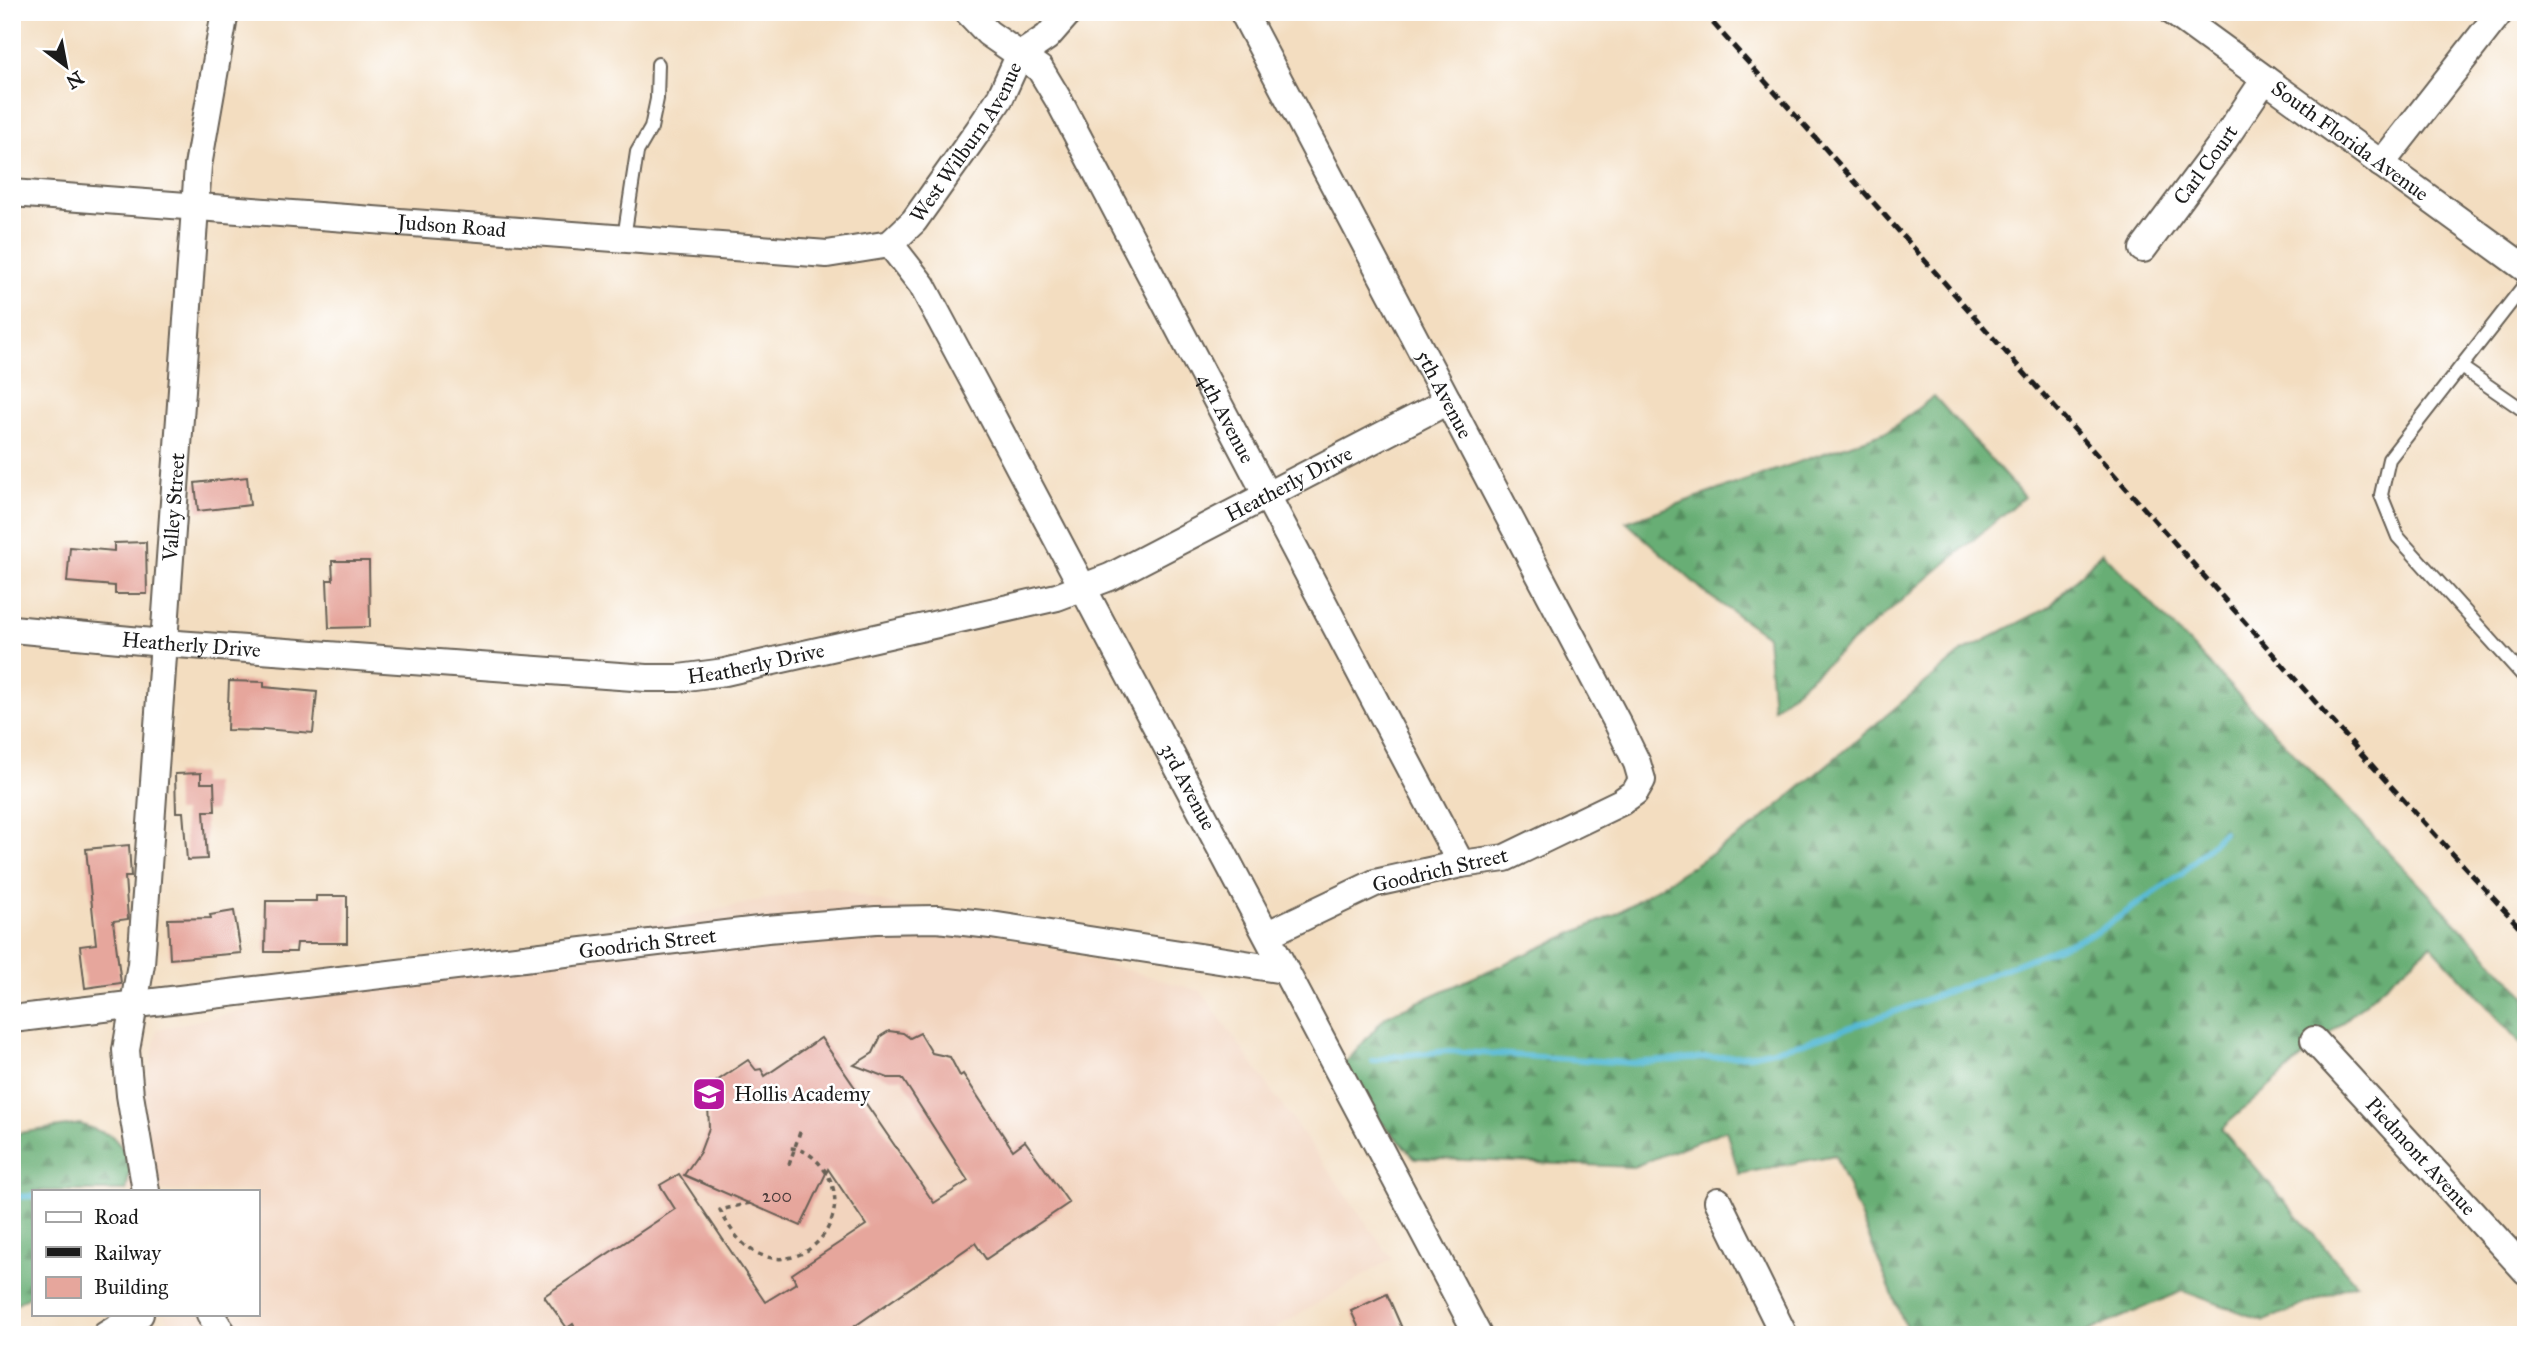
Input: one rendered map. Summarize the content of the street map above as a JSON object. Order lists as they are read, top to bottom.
{
  "streets": {
    "street": [
      "South Florida Avenue",
      "West Wilburn Avenue",
      "Carl Court",
      "Judson Road",
      "5th Avenue",
      "4th Avenue",
      "Heatherly Drive",
      "Valley Street",
      "3rd Avenue",
      "Goodrich Street",
      "Piedmont Avenue"
    ]
  },
  "crossings": [
    ["South Florida Avenue", "Carl Court"],
    ["West Wilburn Avenue", "Judson Road"],
    ["West Wilburn Avenue", "4th Avenue"],
    ["West Wilburn Avenue", "3rd Avenue"],
    ["Judson Road", "Valley Street"],
    ["Judson Road", "3rd Avenue"],
    ["5th Avenue", "Heatherly Drive"],
    ["5th Avenue", "Goodrich Street"],
    ["4th Avenue", "Heatherly Drive"],
    ["4th Avenue", "Goodrich Street"],
    ["Heatherly Drive", "Valley Street"],
    ["Heatherly Drive", "3rd Avenue"],
    ["Valley Street", "Goodrich Street"],
    ["3rd Avenue", "Goodrich Street"]
  ],
  "places": {
    "school or university": ["Hollis Academy"]
  },
  "house_numbers": ["200"],
  "legend": ["Road", "Railway", "Building"],
  "north": "bottom right"
}
